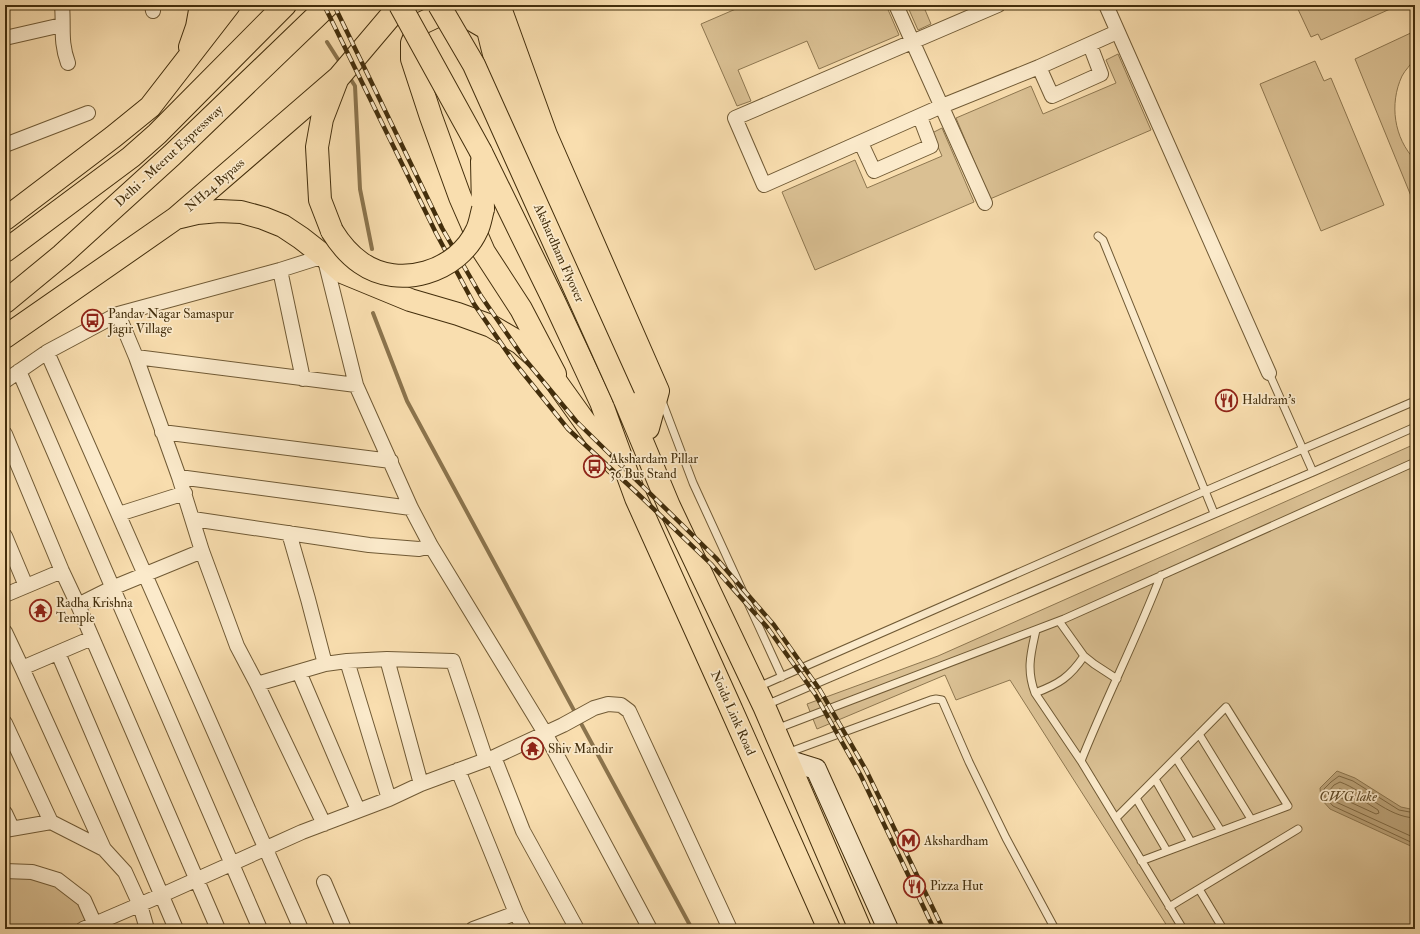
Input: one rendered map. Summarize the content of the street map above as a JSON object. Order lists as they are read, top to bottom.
{
  "streets": {
    "main road": [
      "Delhi - Meerut Expressway",
      "NH24 Bypass",
      "Akshardham Flyover",
      "Noida Link Road"
    ]
  },
  "crossings": [
    ["NH24 Bypass", "Akshardham Flyover"],
    ["Akshardham Flyover", "Noida Link Road"]
  ],
  "water": ["CWG lake"],
  "places": {
    "bus stop": ["Pandav Nagar Samaspur Jagir Village", "Akshardam Pillar 36 Bus Stand"],
    "restaurant": ["Haldram’s", "Pizza Hut"],
    "temple": ["Radha Krishna Temple", "Shiv Mandir"],
    "metro station": ["Akshardham"]
  }
}
